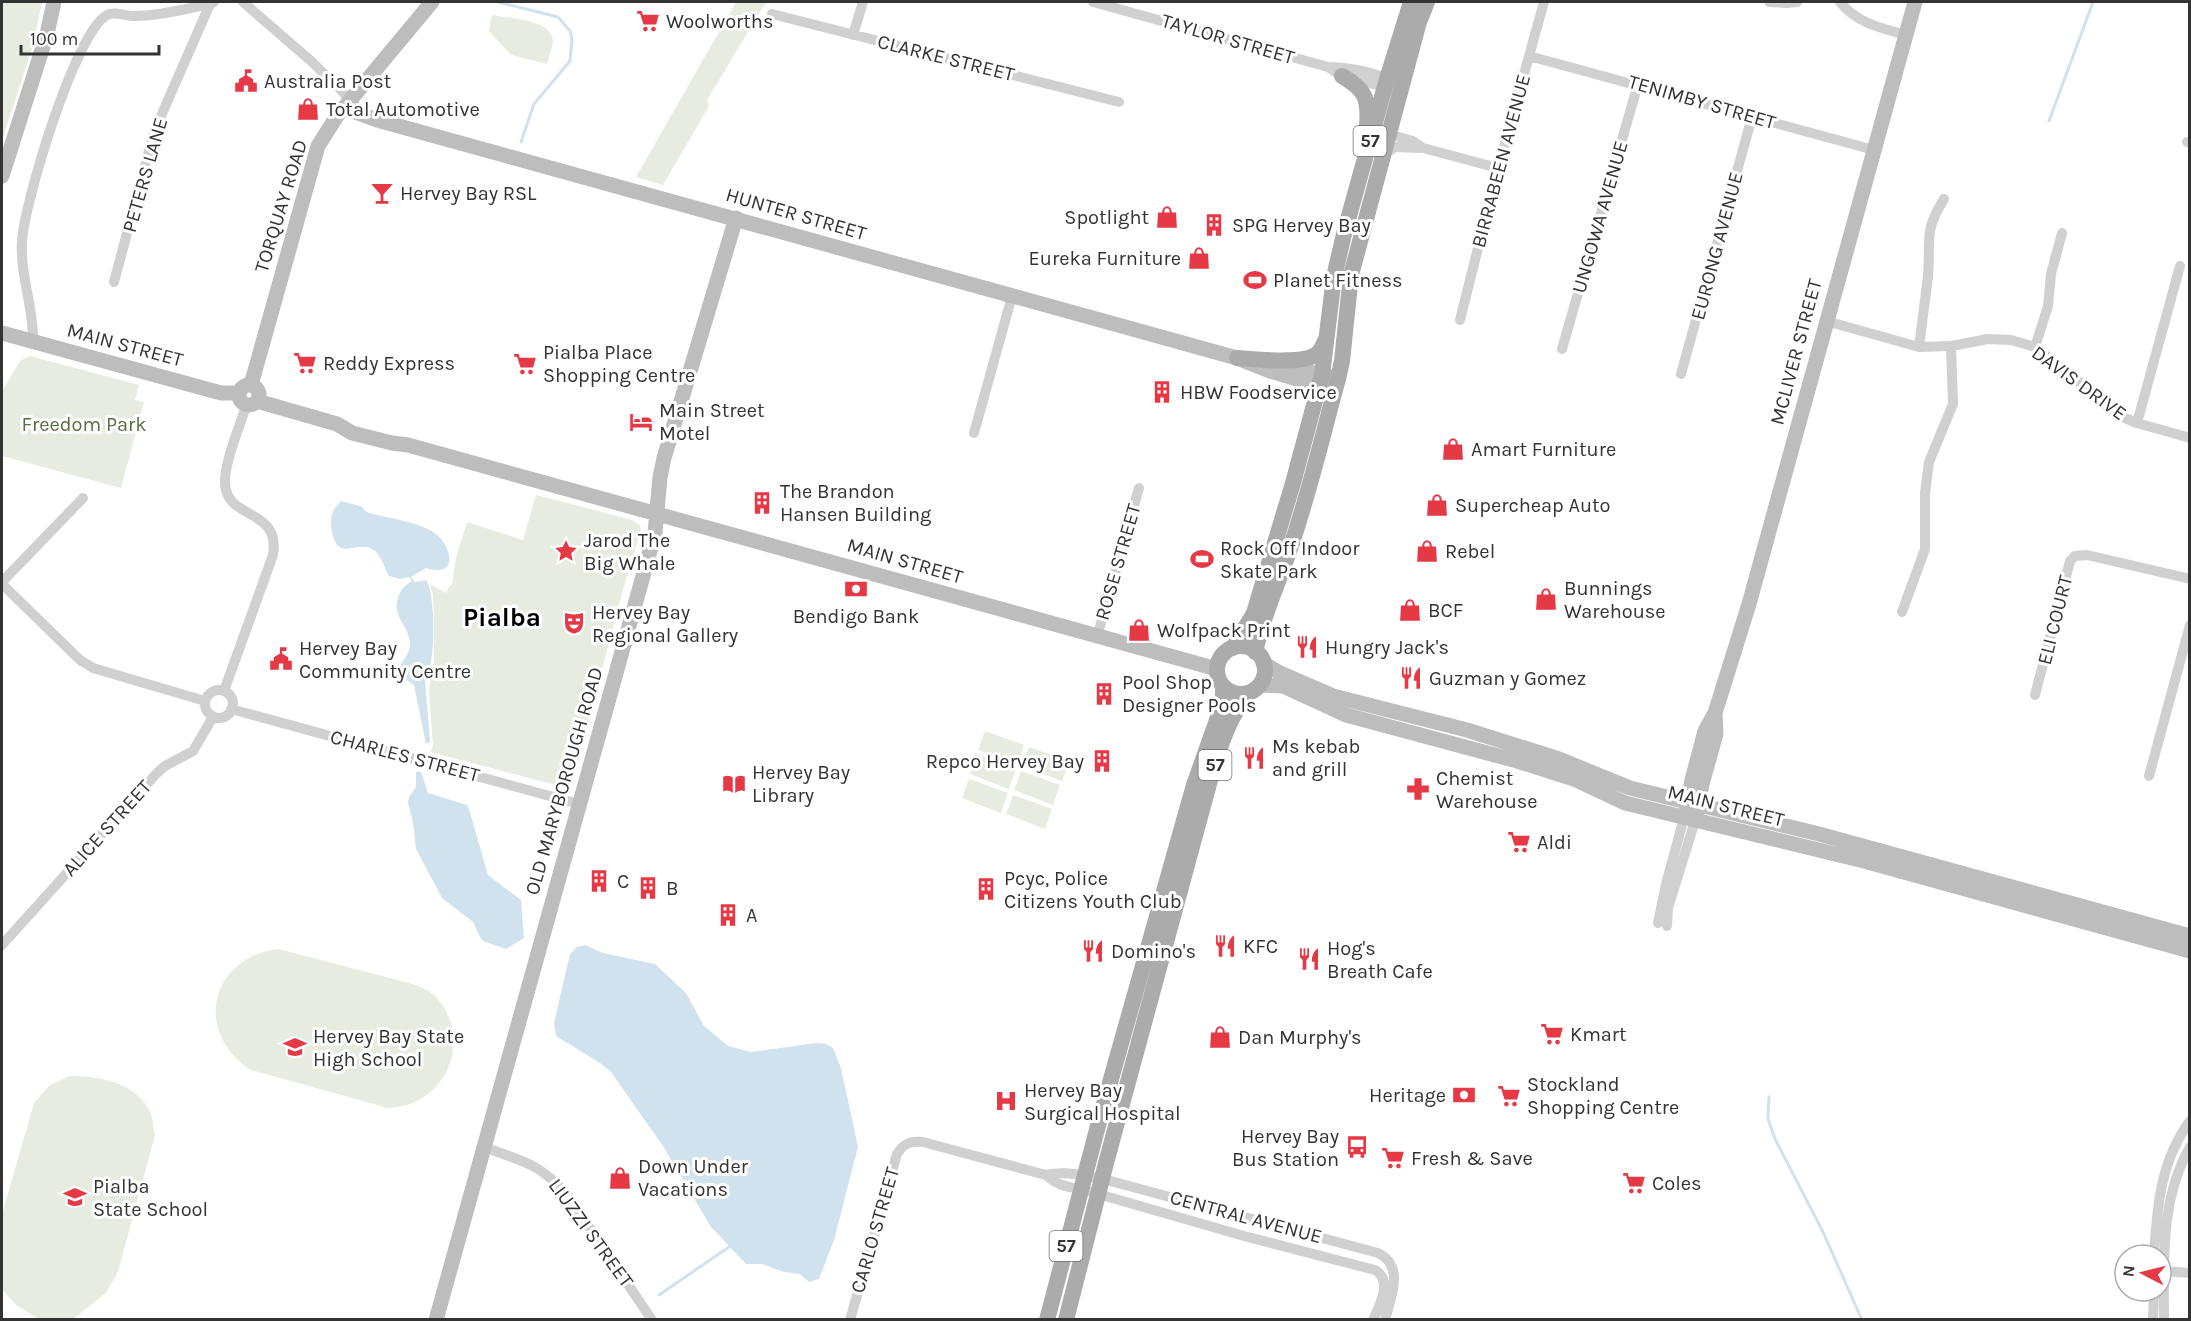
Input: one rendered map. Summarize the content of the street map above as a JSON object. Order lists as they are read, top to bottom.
{
  "streets": {
    "main road": ["57"],
    "street": [
      "TAYLOR STREET",
      "CLARKE STREET",
      "TENIMBY STREET",
      "BIRRABEEN AVENUE",
      "PETERS LANE",
      "TORQUAY ROAD",
      "HUNTER STREET",
      "UNGOWA AVENUE",
      "EURONG AVENUE",
      "MAIN STREET",
      "MCLIVER STREET",
      "DAVIS DRIVE",
      "ROSE STREET",
      "ELI COURT",
      "CHARLES STREET",
      "OLD MARYBOROUGH ROAD",
      "ALICE STREET",
      "CENTRAL AVENUE",
      "CARLO STREET",
      "LIUZZI STREET"
    ]
  },
  "crossings": [
    ["TAYLOR STREET", "57"],
    ["TENIMBY STREET", "BIRRABEEN AVENUE"],
    ["TENIMBY STREET", "UNGOWA AVENUE"],
    ["TENIMBY STREET", "EURONG AVENUE"],
    ["TENIMBY STREET", "MCLIVER STREET"],
    ["57", "HUNTER STREET"],
    ["57", "MAIN STREET"],
    ["57", "CENTRAL AVENUE"],
    ["TORQUAY ROAD", "HUNTER STREET"],
    ["TORQUAY ROAD", "MAIN STREET"],
    ["TORQUAY ROAD", "CHARLES STREET"],
    ["TORQUAY ROAD", "ALICE STREET"],
    ["HUNTER STREET", "OLD MARYBOROUGH ROAD"],
    ["MAIN STREET", "MCLIVER STREET"],
    ["MAIN STREET", "ROSE STREET"],
    ["MAIN STREET", "OLD MARYBOROUGH ROAD"],
    ["MCLIVER STREET", "DAVIS DRIVE"],
    ["CHARLES STREET", "OLD MARYBOROUGH ROAD"],
    ["CHARLES STREET", "ALICE STREET"],
    ["OLD MARYBOROUGH ROAD", "LIUZZI STREET"],
    ["CENTRAL AVENUE", "CARLO STREET"]
  ],
  "districts": ["Pialba"],
  "parks": ["Freedom Park"],
  "places": {
    "supermarket": [
      "Woolworths",
      "Reddy Express",
      "Pialba Place Shopping Centre",
      "Aldi",
      "Kmart",
      "Stockland Shopping Centre",
      "Fresh & Save",
      "Coles"
    ],
    "public building": ["Australia Post", "Hervey Bay Community Centre"],
    "shop": [
      "Total Automotive",
      "Spotlight",
      "Eureka Furniture",
      "Amart Furniture",
      "Supercheap Auto",
      "Rebel",
      "Bunnings Warehouse",
      "BCF",
      "Wolfpack Print",
      "Dan Murphy's",
      "Down Under Vacations"
    ],
    "bar": ["Hervey Bay RSL"],
    "building": [
      "SPG Hervey Bay",
      "HBW Foodservice",
      "The Brandon Hansen Building",
      "Pool Shop Designer Pools",
      "Repco Hervey Bay",
      "C",
      "B",
      "Pcyc, Police Citizens Youth Club",
      "A"
    ],
    "sports": ["Planet Fitness", "Rock Off Indoor Skate Park"],
    "hotel": ["Main Street Motel"],
    "place": ["Jarod The Big Whale"],
    "bank": ["Bendigo Bank", "Heritage"],
    "theatre": ["Hervey Bay Regional Gallery"],
    "restaurant": [
      "Hungry Jack's",
      "Guzman y Gomez",
      "Ms kebab and grill",
      "KFC",
      "Domino's",
      "Hog's Breath Cafe"
    ],
    "library": ["Hervey Bay Library"],
    "pharmacy": ["Chemist Warehouse"],
    "school or university": ["Hervey Bay State High School", "Pialba State School"],
    "hospital": ["Hervey Bay Surgical Hospital"],
    "bus stop": ["Hervey Bay Bus Station"]
  },
  "scale_bar": "100 m",
  "north": "left"
}
